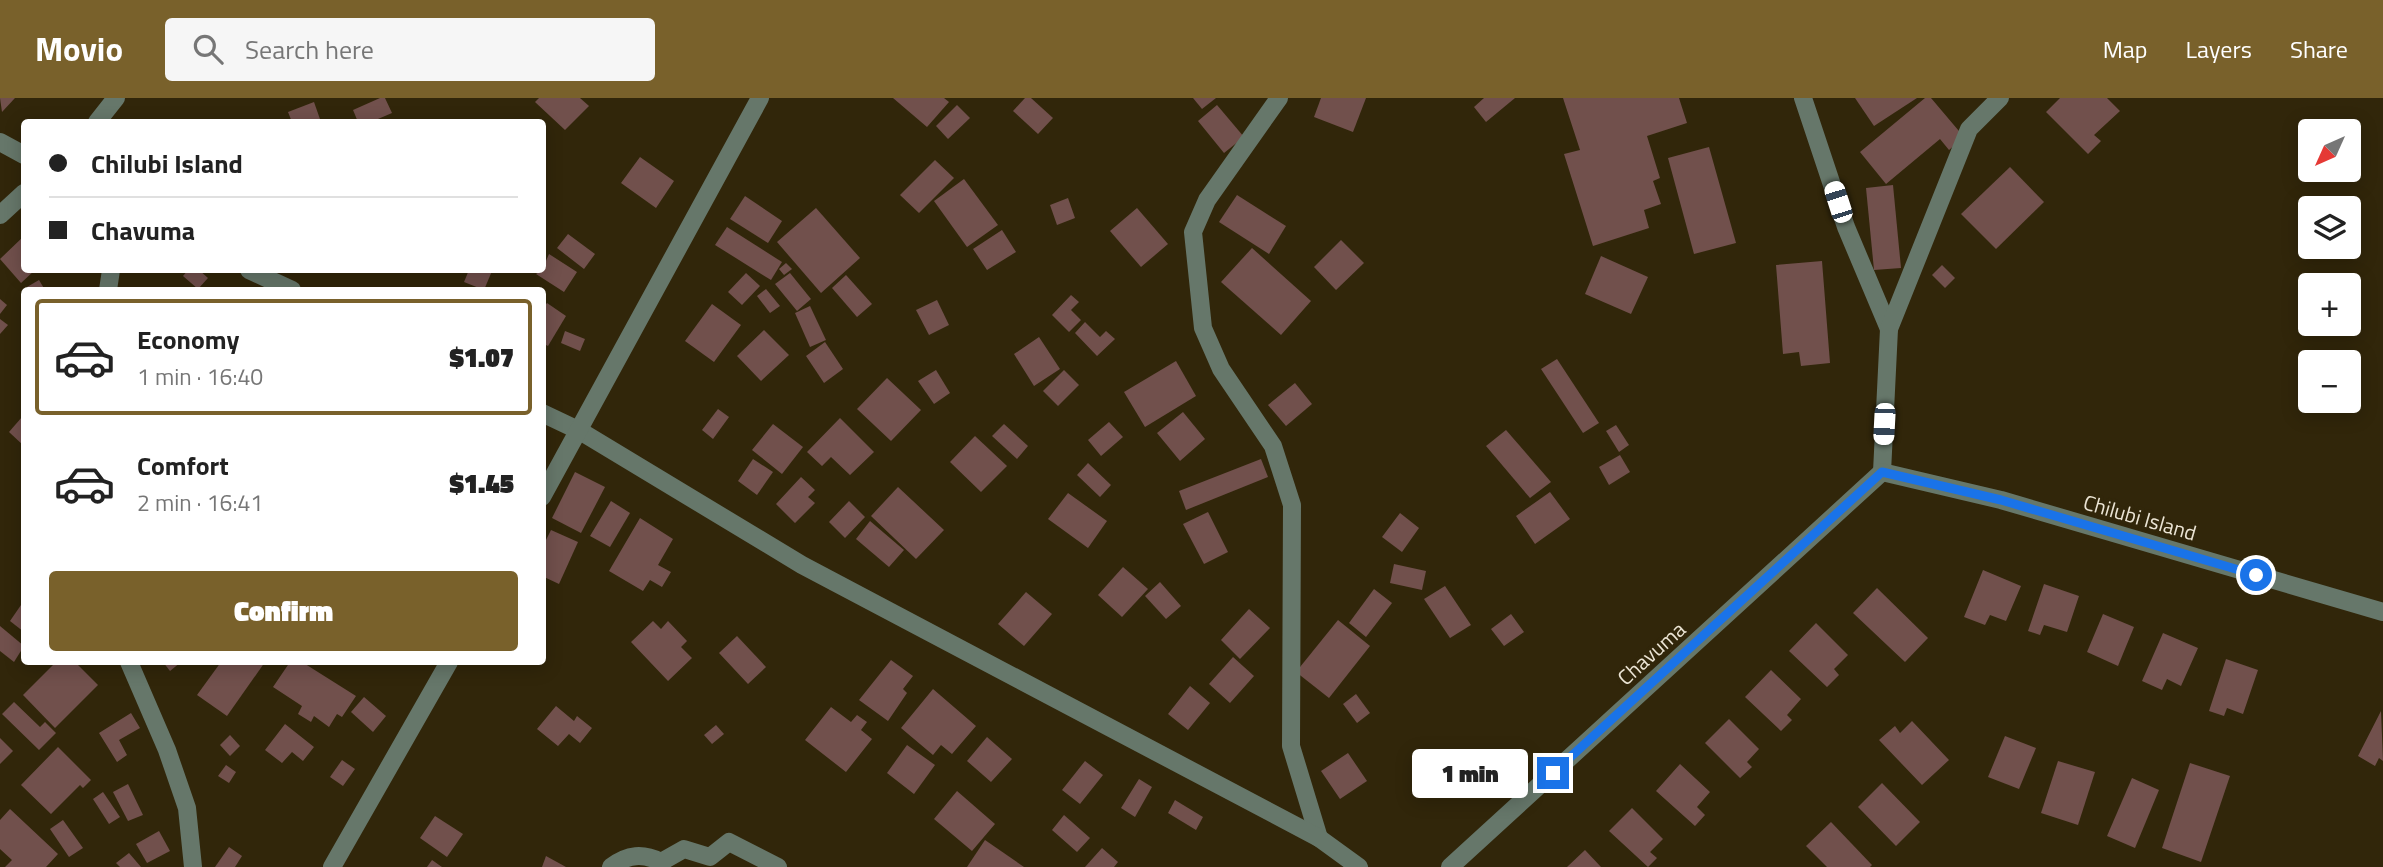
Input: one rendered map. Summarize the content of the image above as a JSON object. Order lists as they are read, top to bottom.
{
  "streets": {
    "street": ["Chilubi Island", "Chavuma"]
  },
  "crossings": [
    ["Chilubi Island", "Chavuma"]
  ],
  "north": "bottom left",
  "page": {
    "header": "Movio",
    "search": "Search here",
    "nav": ["Map", "Layers", "Share"],
    "map_buttons": ["+", "−"],
    "banner": ["Chilubi Island", "Chavuma"],
    "list": [
      {
        "name": "Economy",
        "note": "1 min · 16:40",
        "value": "$1.07"
      },
      {
        "name": "Comfort",
        "note": "2 min · 16:41",
        "value": "$1.45"
      }
    ],
    "buttons": "Confirm",
    "bubble": "1 min"
  }
}
